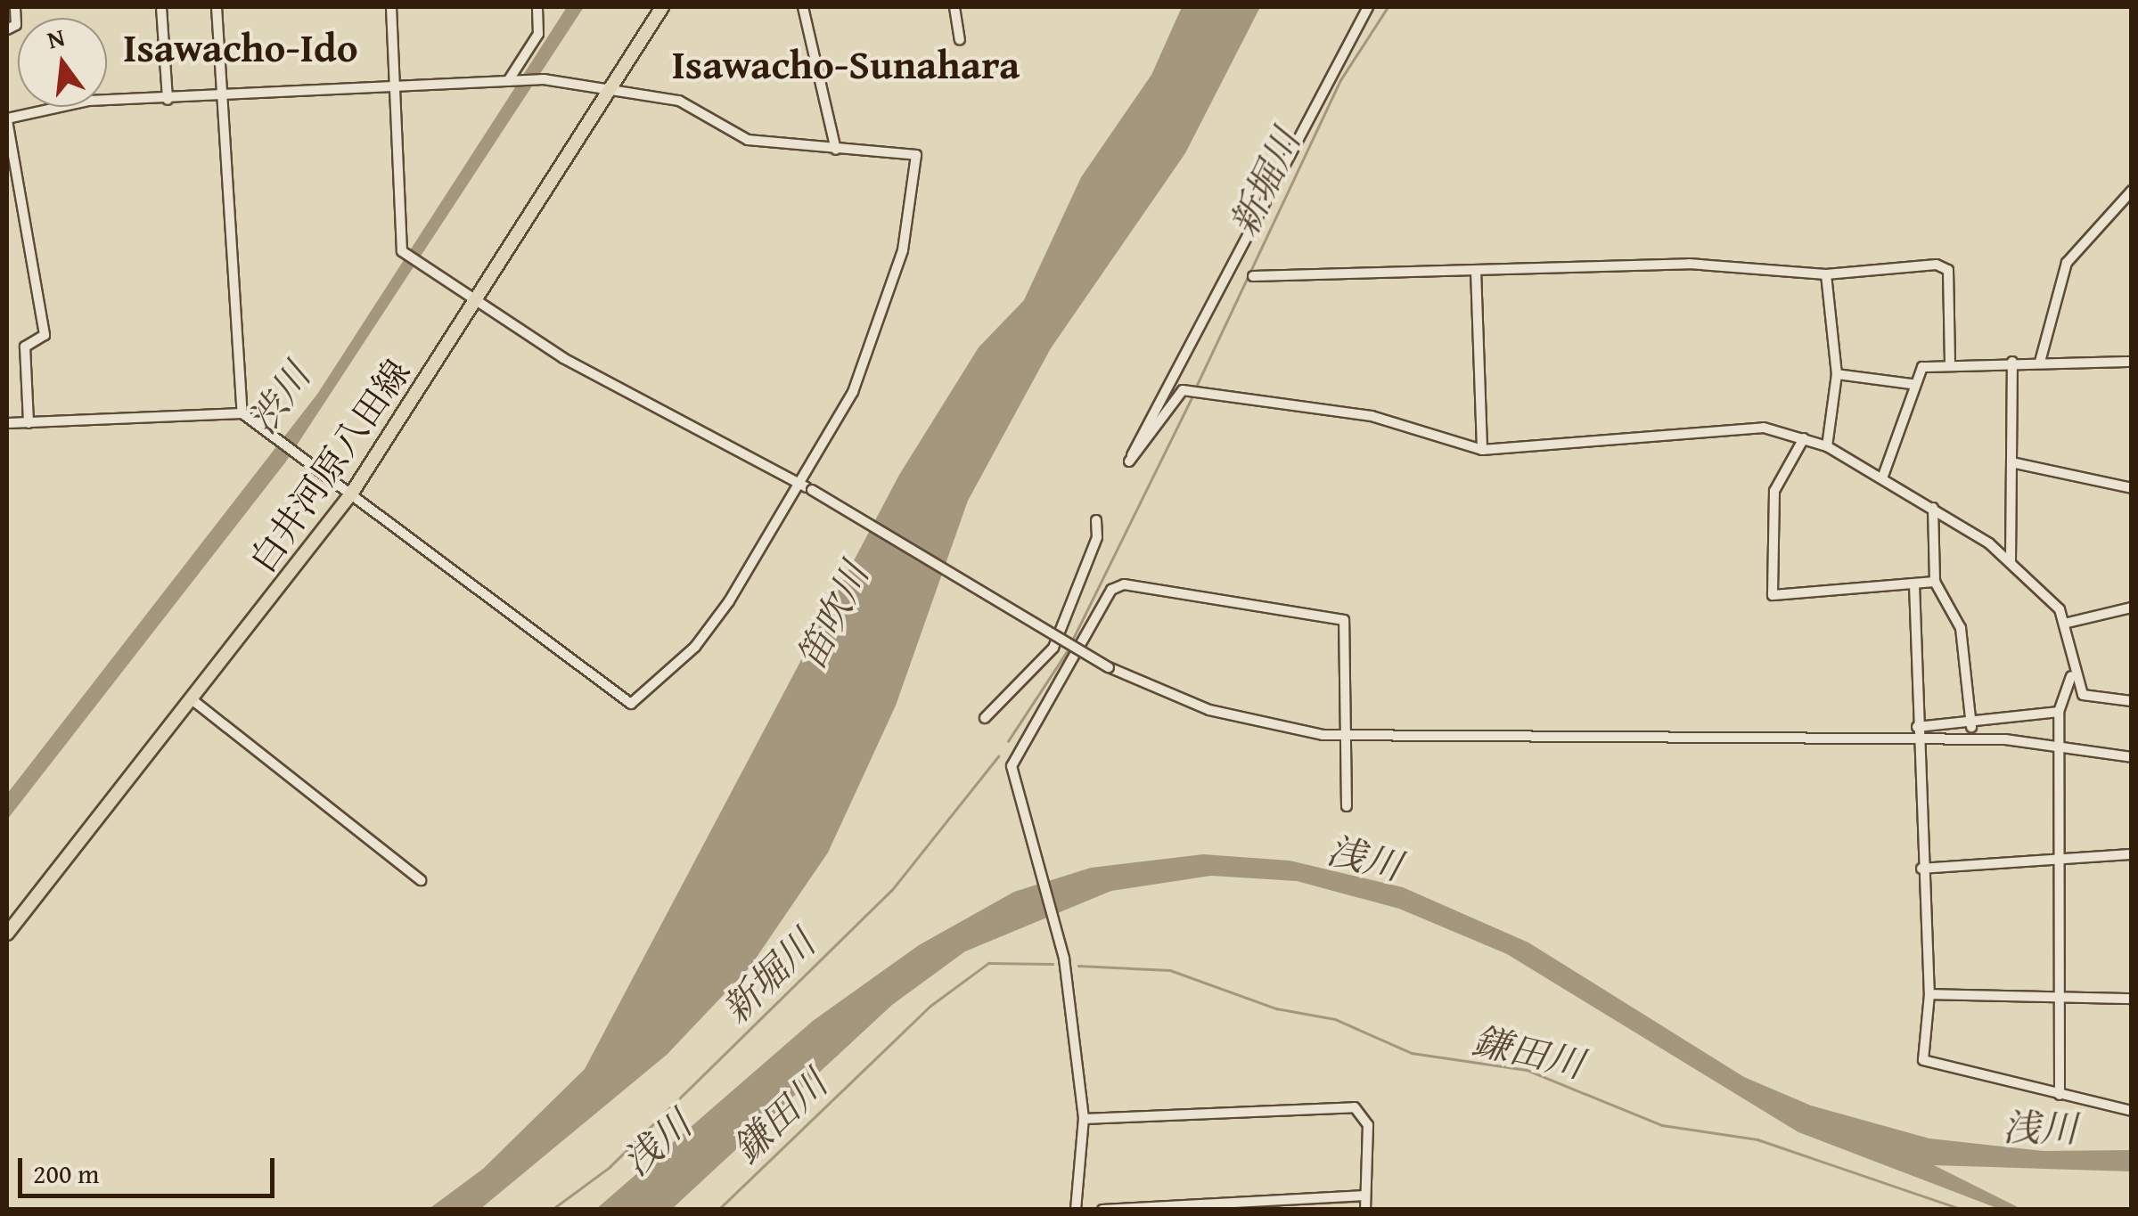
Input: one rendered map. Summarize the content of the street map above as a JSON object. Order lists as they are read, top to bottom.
{
  "streets": {
    "main road": ["白井河原八田線"]
  },
  "districts": ["Isawacho-Ido", "Isawacho-Sunahara"],
  "water": [
    "新堀川",
    "渋川",
    "笛吹川",
    "浅川",
    "鎌田川"
  ],
  "scale_bar": "200 m",
  "north": "top"
}
